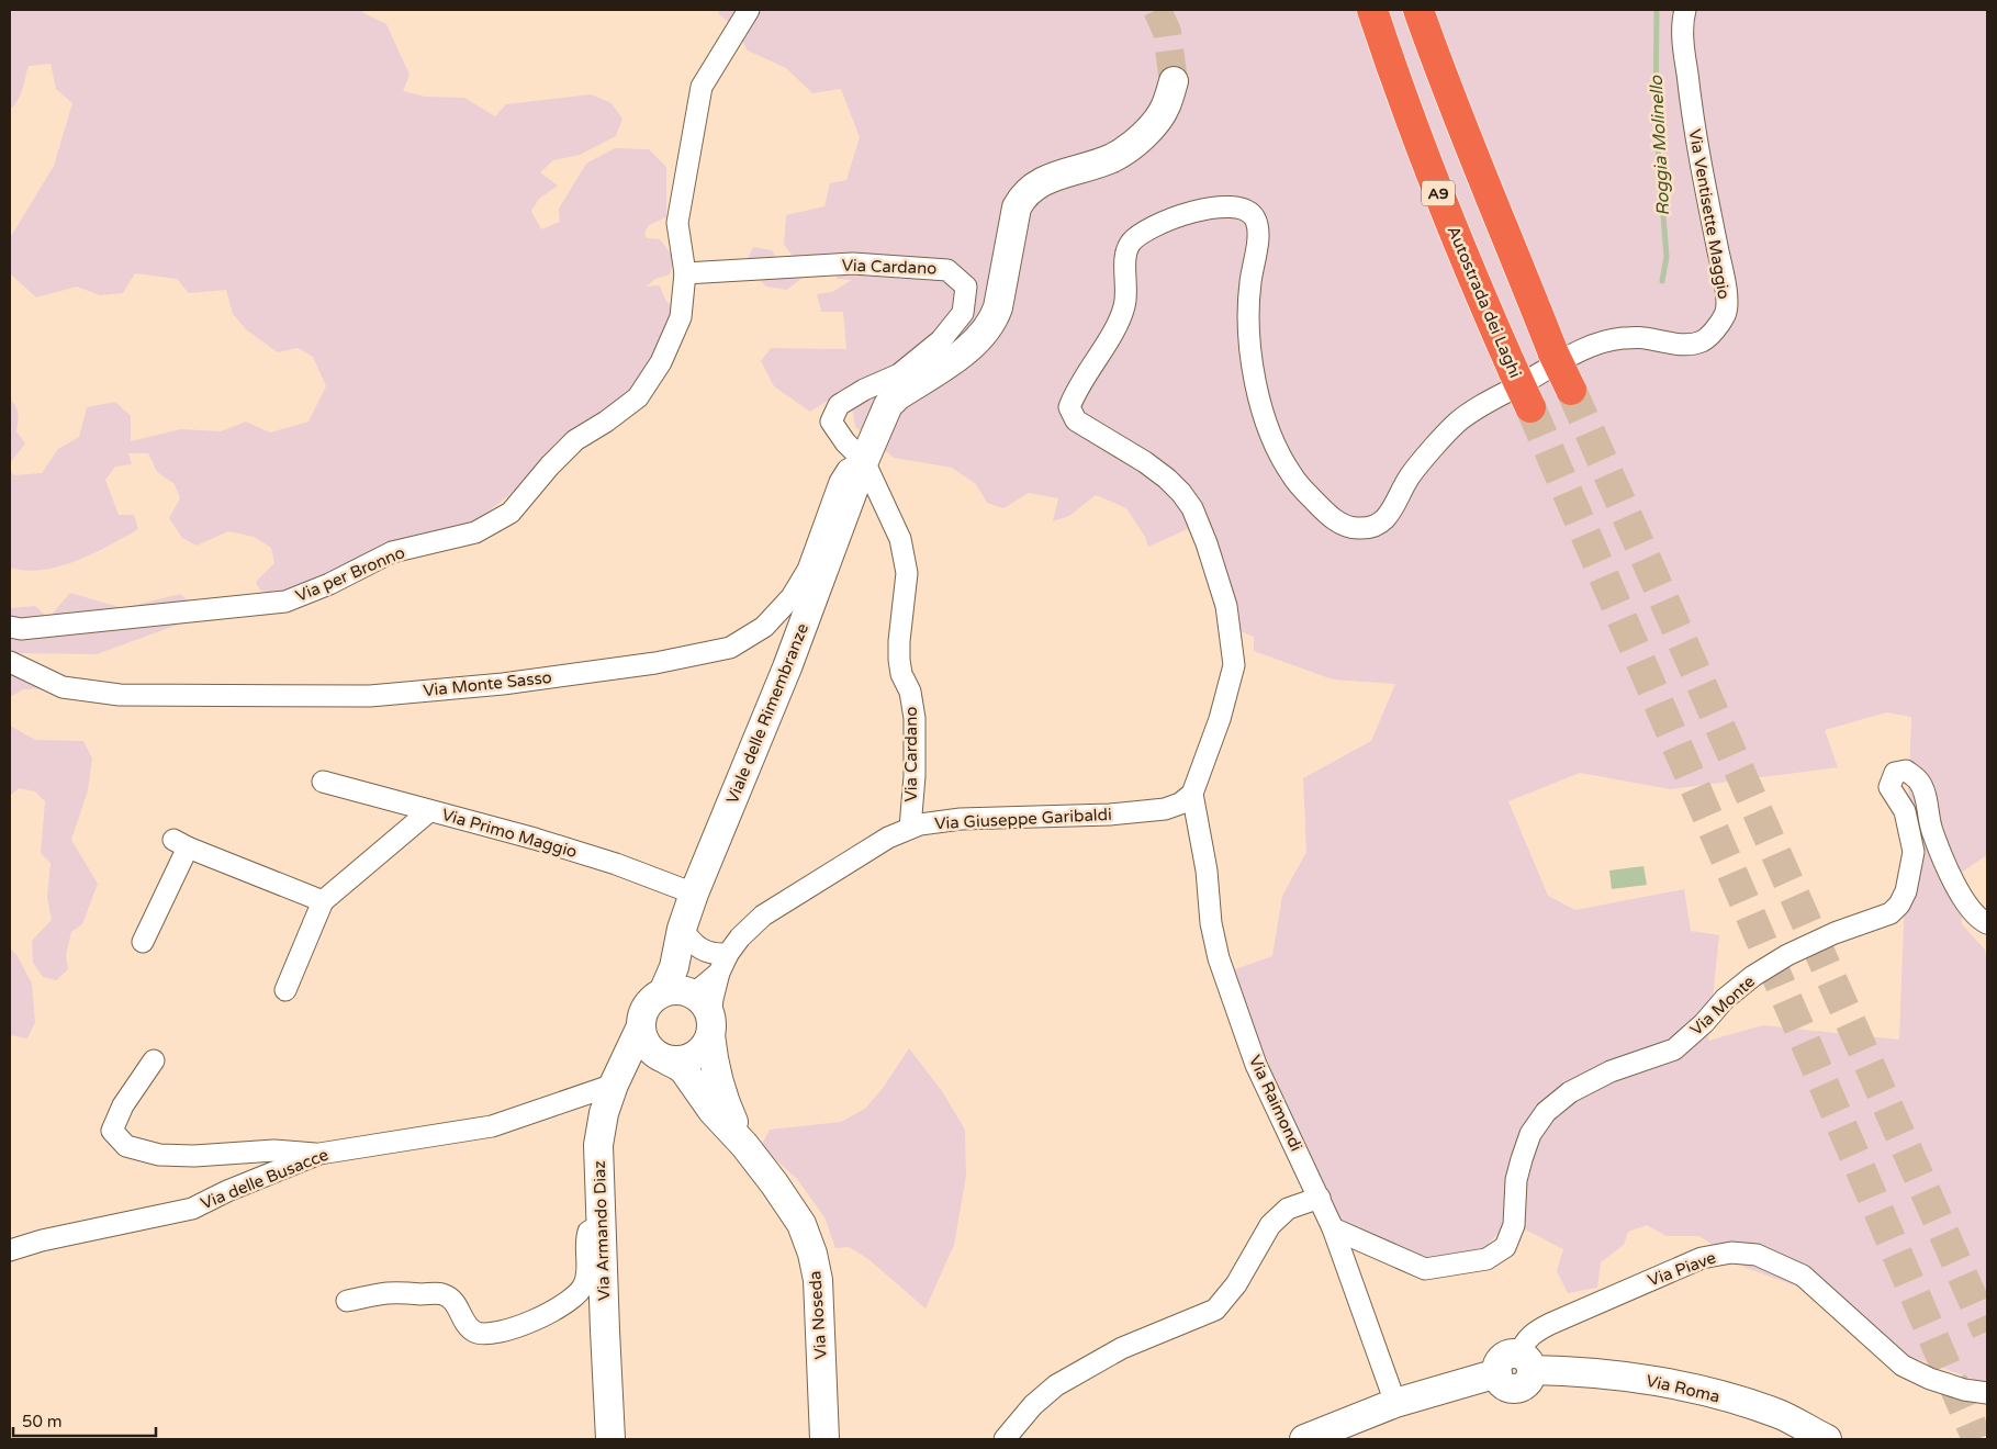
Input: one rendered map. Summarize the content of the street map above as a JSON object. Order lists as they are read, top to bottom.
{
  "streets": {
    "highway": ["A9", "Autostrada dei Laghi"],
    "main road": [
      "Viale delle Rimembranze",
      "Via Armando Diaz",
      "Via Noseda",
      "Via Roma"
    ],
    "street": [
      "Via Ventisette Maggio",
      "Via Cardano",
      "Via per Bronno",
      "Via Monte Sasso",
      "Via Giuseppe Garibaldi",
      "Via Primo Maggio",
      "Via Monte",
      "Via Raimondi",
      "Via delle Busacce",
      "Via Piave"
    ]
  },
  "crossings": [
    ["Via Ventisette Maggio", "Via Giuseppe Garibaldi"],
    ["Via Ventisette Maggio", "Via Raimondi"],
    ["Via Cardano", "Via per Bronno"],
    ["Via Cardano", "Via Monte Sasso"],
    ["Via Cardano", "Viale delle Rimembranze"],
    ["Via Cardano", "Via Giuseppe Garibaldi"],
    ["Via Monte Sasso", "Viale delle Rimembranze"],
    ["Viale delle Rimembranze", "Via Giuseppe Garibaldi"],
    ["Viale delle Rimembranze", "Via Primo Maggio"],
    ["Viale delle Rimembranze", "Via Armando Diaz"],
    ["Viale delle Rimembranze", "Via Noseda"],
    ["Via Giuseppe Garibaldi", "Via Raimondi"],
    ["Via Giuseppe Garibaldi", "Via Armando Diaz"],
    ["Via Giuseppe Garibaldi", "Via Noseda"],
    ["Via Monte", "Via Raimondi"],
    ["Via delle Busacce", "Via Armando Diaz"],
    ["Via Armando Diaz", "Via Noseda"],
    ["Via Piave", "Via Roma"]
  ],
  "water": ["Roggia Molinello"],
  "scale_bar": "50 m"
}
